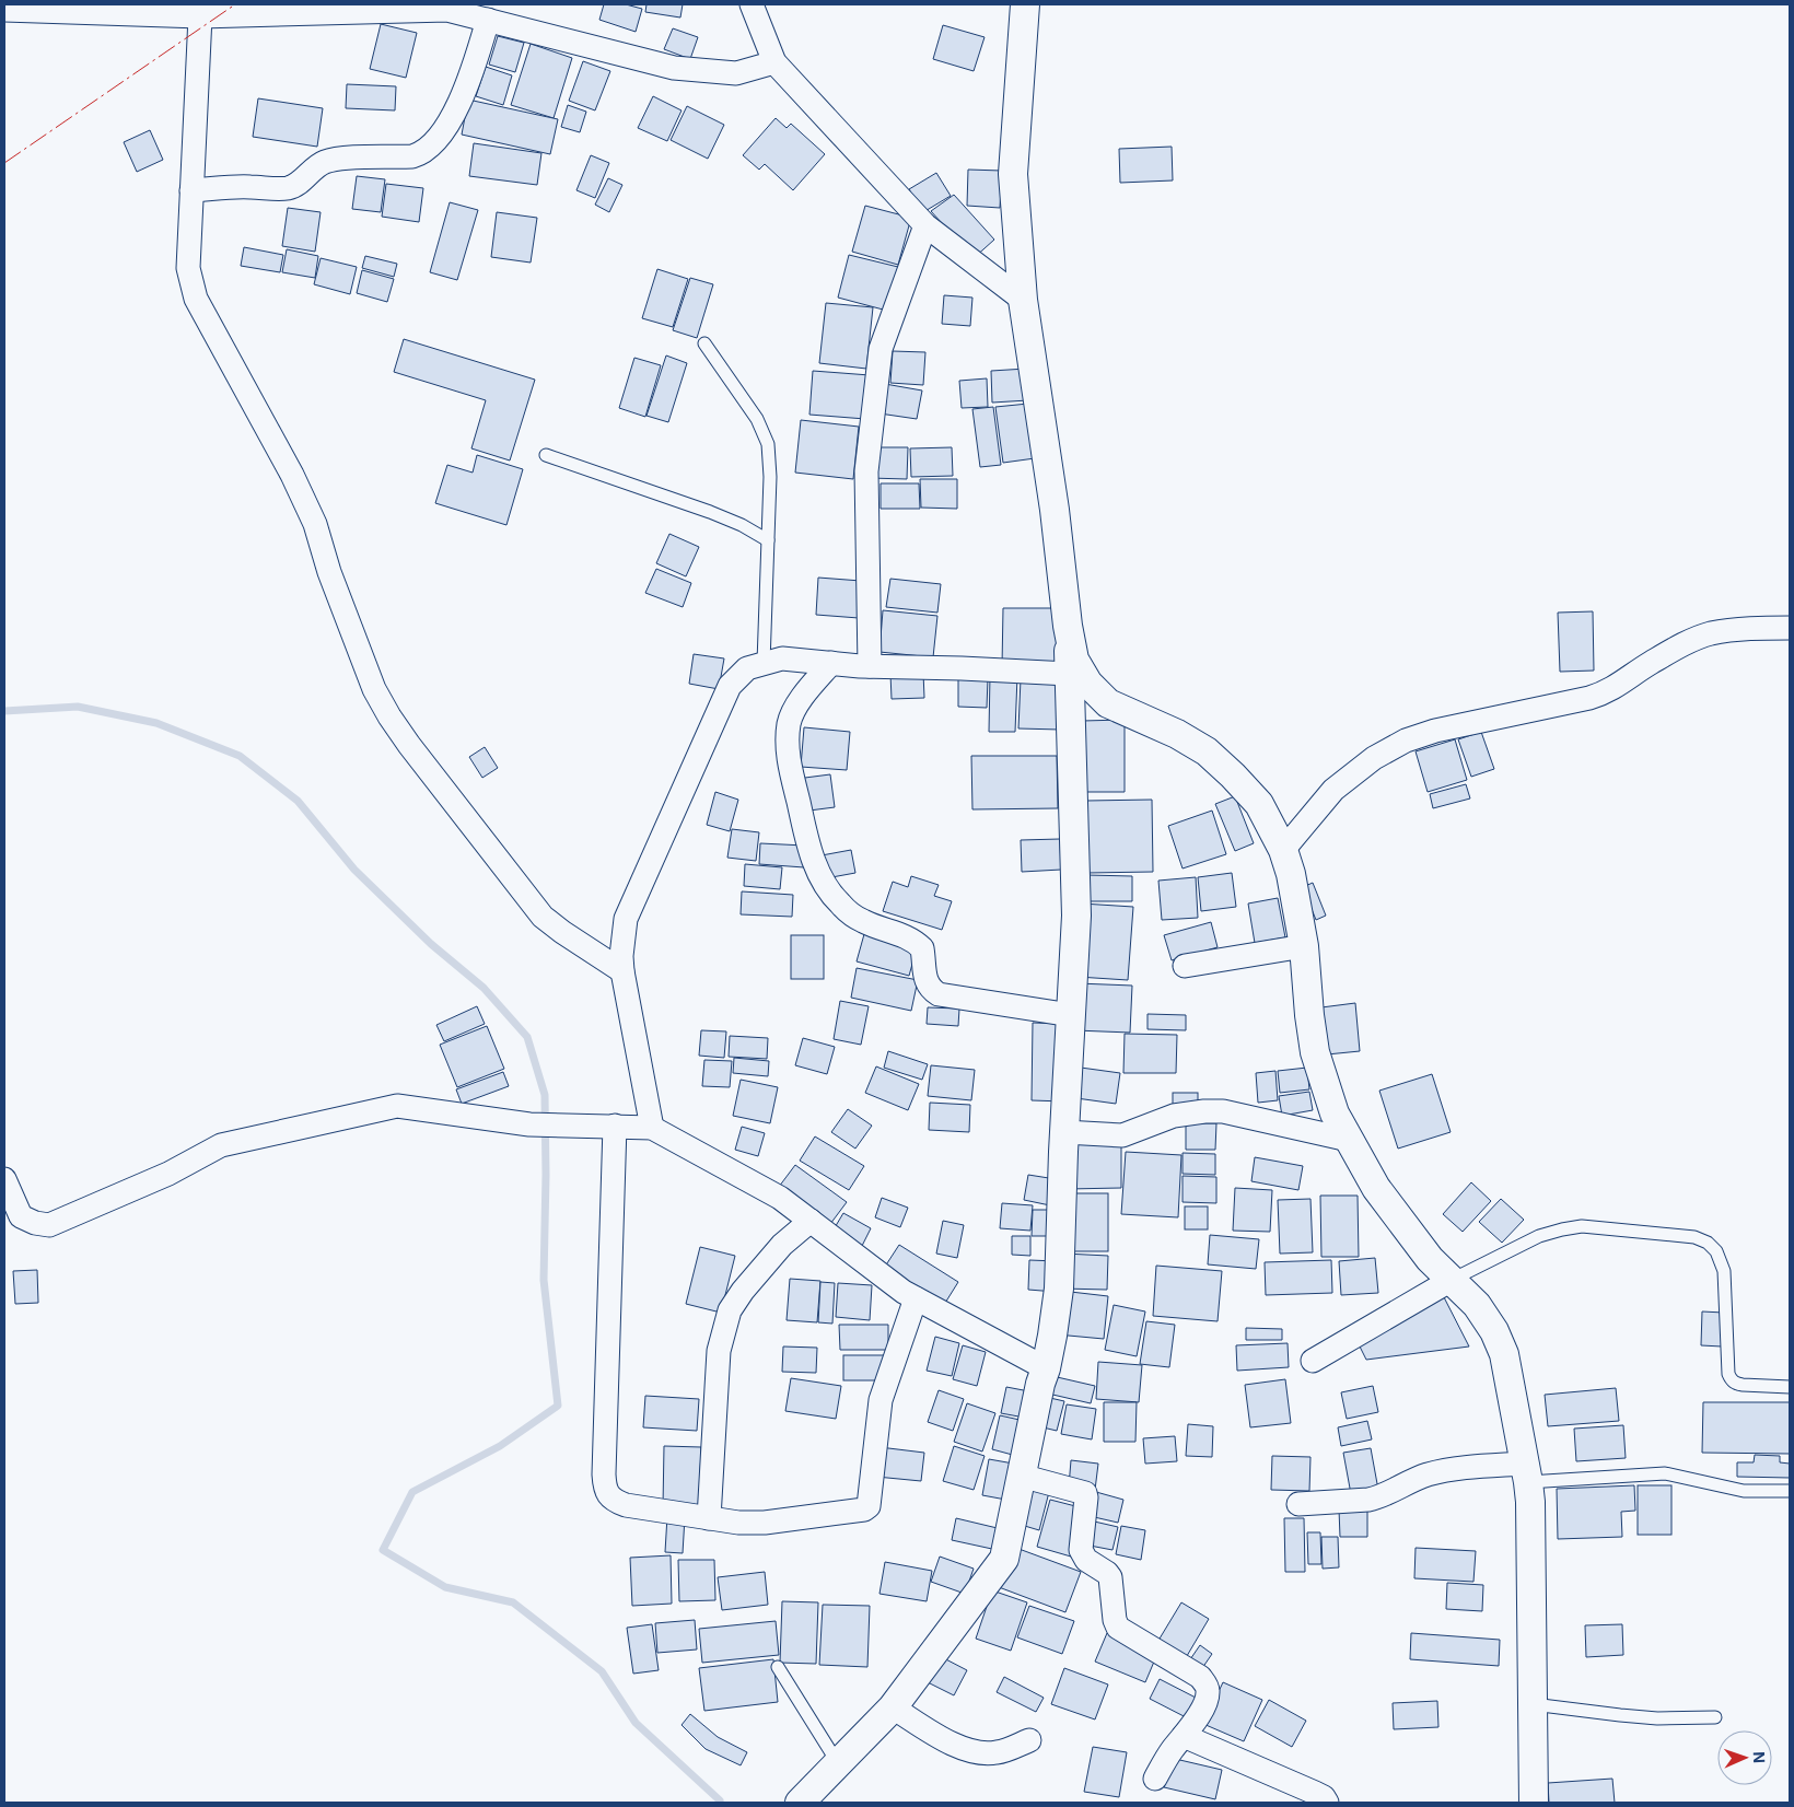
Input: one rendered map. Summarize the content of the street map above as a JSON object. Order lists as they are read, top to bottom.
{
  "north": "right"
}
